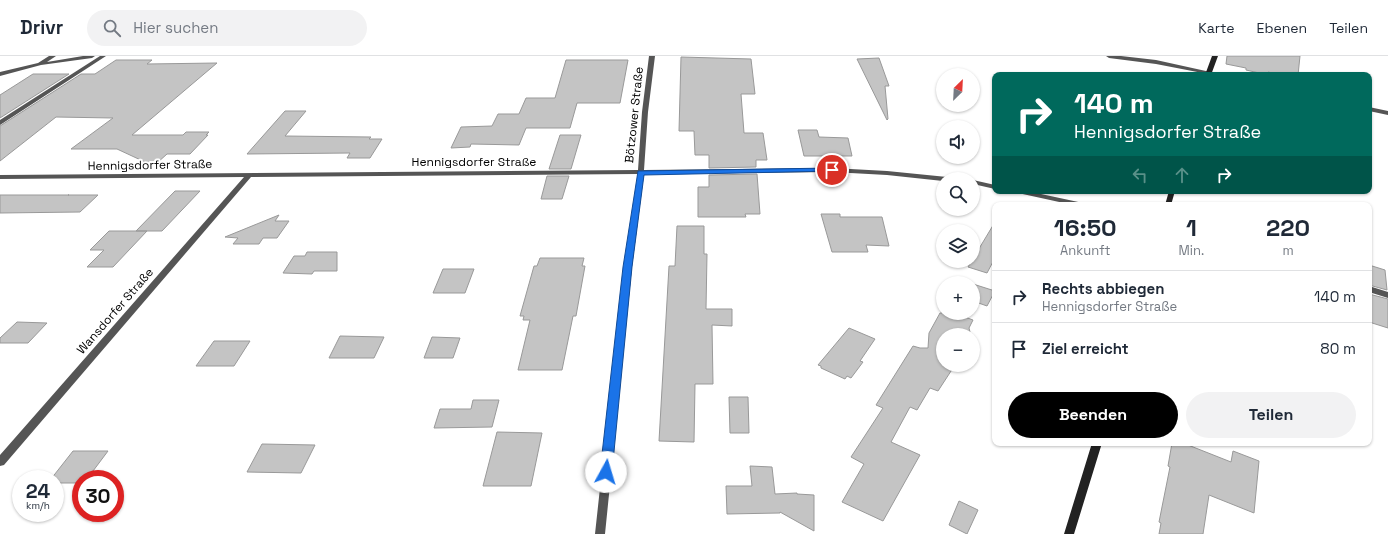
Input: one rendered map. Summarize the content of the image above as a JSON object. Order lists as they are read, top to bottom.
{
  "streets": {
    "street": ["Bötzower Straße", "Hennigsdorfer Straße", "Wansdorfer Straße"]
  },
  "crossings": [
    ["Bötzower Straße", "Hennigsdorfer Straße"],
    ["Hennigsdorfer Straße", "Wansdorfer Straße"]
  ],
  "north": "top right",
  "page": {
    "header": "Drivr",
    "search": "Hier suchen",
    "nav": ["Karte", "Ebenen", "Teilen"],
    "map_buttons": ["+", "−"],
    "turn": ["140 m", "Hennigsdorfer Straße"],
    "eta": [
      "16:50",
      "Ankunft",
      "1",
      "Min.",
      "220",
      "m"
    ],
    "list": [
      {
        "name": "Rechts abbiegen",
        "note": "Hennigsdorfer Straße",
        "value": "140 m"
      },
      {
        "name": "Ziel erreicht",
        "value": "80 m"
      }
    ],
    "buttons": ["Beenden", "Teilen"],
    "speed": "24 km/h",
    "limit": "30"
  }
}
